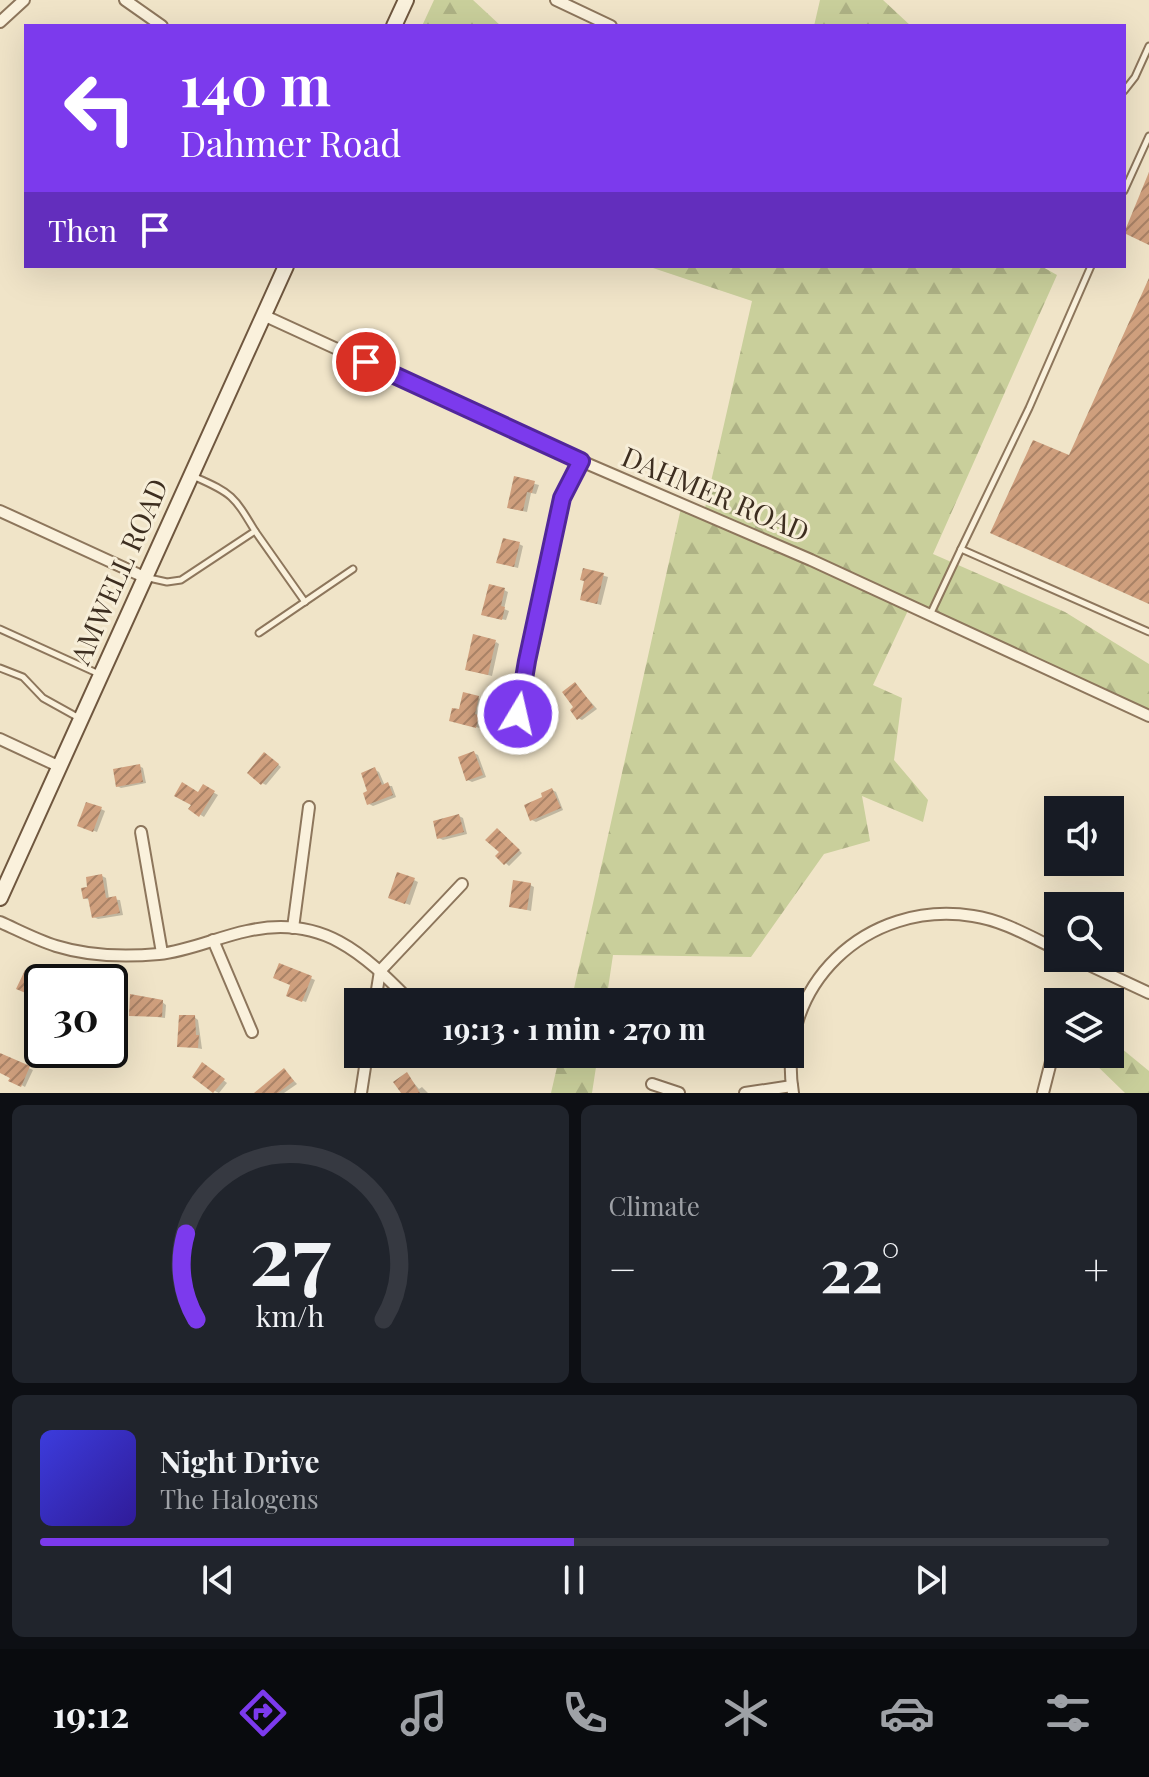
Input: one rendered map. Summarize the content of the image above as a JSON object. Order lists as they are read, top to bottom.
{
  "streets": {
    "main road": ["AMWELL ROAD"],
    "street": ["DAHMER ROAD"]
  },
  "crossings": [
    ["DAHMER ROAD", "AMWELL ROAD"]
  ],
  "page": {
    "turn": ["140 m", "Dahmer Road"],
    "then": "Then",
    "limit": "30",
    "trip": "19:13 · 1 min · 270 m",
    "tile": "Climate",
    "heat": ["−", "22°", "+"],
    "song": ["Night Drive", "The Halogens"],
    "tabs": "19:12",
    "gauge": ["27", "km/h"]
  }
}
